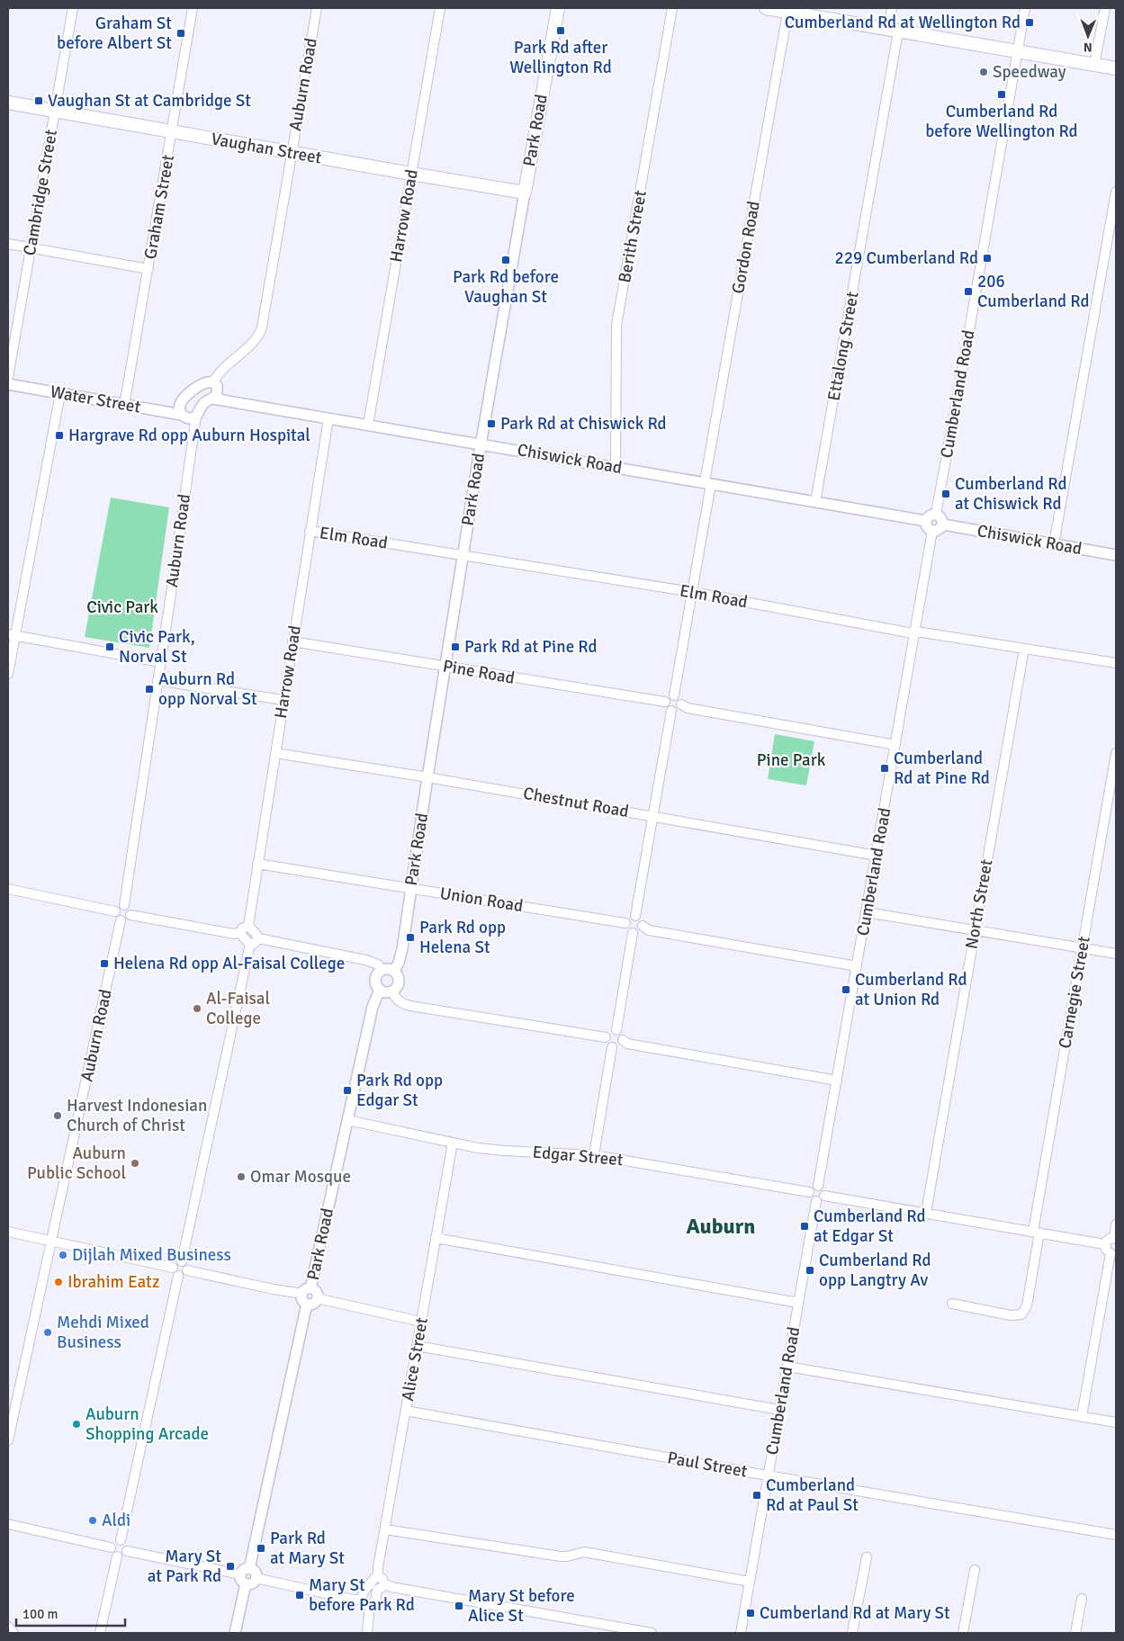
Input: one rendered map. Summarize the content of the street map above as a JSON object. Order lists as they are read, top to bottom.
{
  "streets": {
    "main road": ["Park Road", "Vaughan Street"],
    "street": [
      "Auburn Road",
      "Cambridge Street",
      "Graham Street",
      "Harrow Road",
      "Berith Street",
      "Gordon Road",
      "Ettalong Street",
      "Cumberland Road",
      "Water Street",
      "Chiswick Road",
      "Elm Road",
      "Pine Road",
      "Chestnut Road",
      "Union Road",
      "North Street",
      "Carnegie Street",
      "Edgar Street",
      "Alice Street",
      "Paul Street"
    ]
  },
  "crossings": [
    ["Auburn Road", "Vaughan Street"],
    ["Auburn Road", "Water Street"],
    ["Park Road", "Vaughan Street"],
    ["Park Road", "Chiswick Road"],
    ["Park Road", "Elm Road"],
    ["Park Road", "Pine Road"],
    ["Park Road", "Chestnut Road"],
    ["Park Road", "Union Road"],
    ["Park Road", "Edgar Street"],
    ["Vaughan Street", "Cambridge Street"],
    ["Vaughan Street", "Graham Street"],
    ["Vaughan Street", "Harrow Road"],
    ["Graham Street", "Water Street"],
    ["Harrow Road", "Chiswick Road"],
    ["Harrow Road", "Elm Road"],
    ["Harrow Road", "Pine Road"],
    ["Harrow Road", "Chestnut Road"],
    ["Harrow Road", "Union Road"],
    ["Berith Street", "Chiswick Road"],
    ["Gordon Road", "Chiswick Road"],
    ["Gordon Road", "Elm Road"],
    ["Gordon Road", "Pine Road"],
    ["Ettalong Street", "Chiswick Road"],
    ["Cumberland Road", "Chiswick Road"],
    ["Cumberland Road", "Elm Road"],
    ["Cumberland Road", "Chestnut Road"],
    ["Cumberland Road", "Edgar Street"],
    ["Cumberland Road", "Paul Street"],
    ["Elm Road", "North Street"],
    ["Edgar Street", "Alice Street"],
    ["Alice Street", "Paul Street"]
  ],
  "districts": ["Auburn"],
  "parks": ["Civic Park", "Pine Park"],
  "places": {
    "transit": [
      "Cumberland Rd at Wellington Rd",
      "Park Rd after Wellington Rd",
      "Graham St before Albert St",
      "Cumberland Rd before Wellington Rd",
      "Vaughan St at Cambridge St",
      "229 Cumberland Rd",
      "Park Rd before Vaughan St",
      "206 Cumberland Rd",
      "Park Rd at Chiswick Rd",
      "Hargrave Rd opp Auburn Hospital",
      "Cumberland Rd at Chiswick Rd",
      "Civic Park, Norval St",
      "Park Rd at Pine Rd",
      "Auburn Rd opp Norval St",
      "Cumberland Rd at Pine Rd",
      "Park Rd opp Helena St",
      "Helena Rd opp Al-Faisal College",
      "Cumberland Rd at Union Rd",
      "Park Rd opp Edgar St",
      "Cumberland Rd at Edgar St",
      "Cumberland Rd opp Langtry Av",
      "Cumberland Rd at Paul St",
      "Park Rd at Mary St",
      "Mary St at Park Rd",
      "Mary St before Park Rd",
      "Mary St before Alice St",
      "Cumberland Rd at Mary St"
    ],
    "other": [
      "Speedway",
      "Al-Faisal College",
      "Harvest Indonesian Church of Christ",
      "Auburn Public School",
      "Omar Mosque",
      "Dijlah Mixed Business",
      "Ibrahim Eatz",
      "Mehdi Mixed Business",
      "Auburn Shopping Arcade",
      "Aldi"
    ]
  },
  "scale_bar": "100 m",
  "north": "bottom"
}
